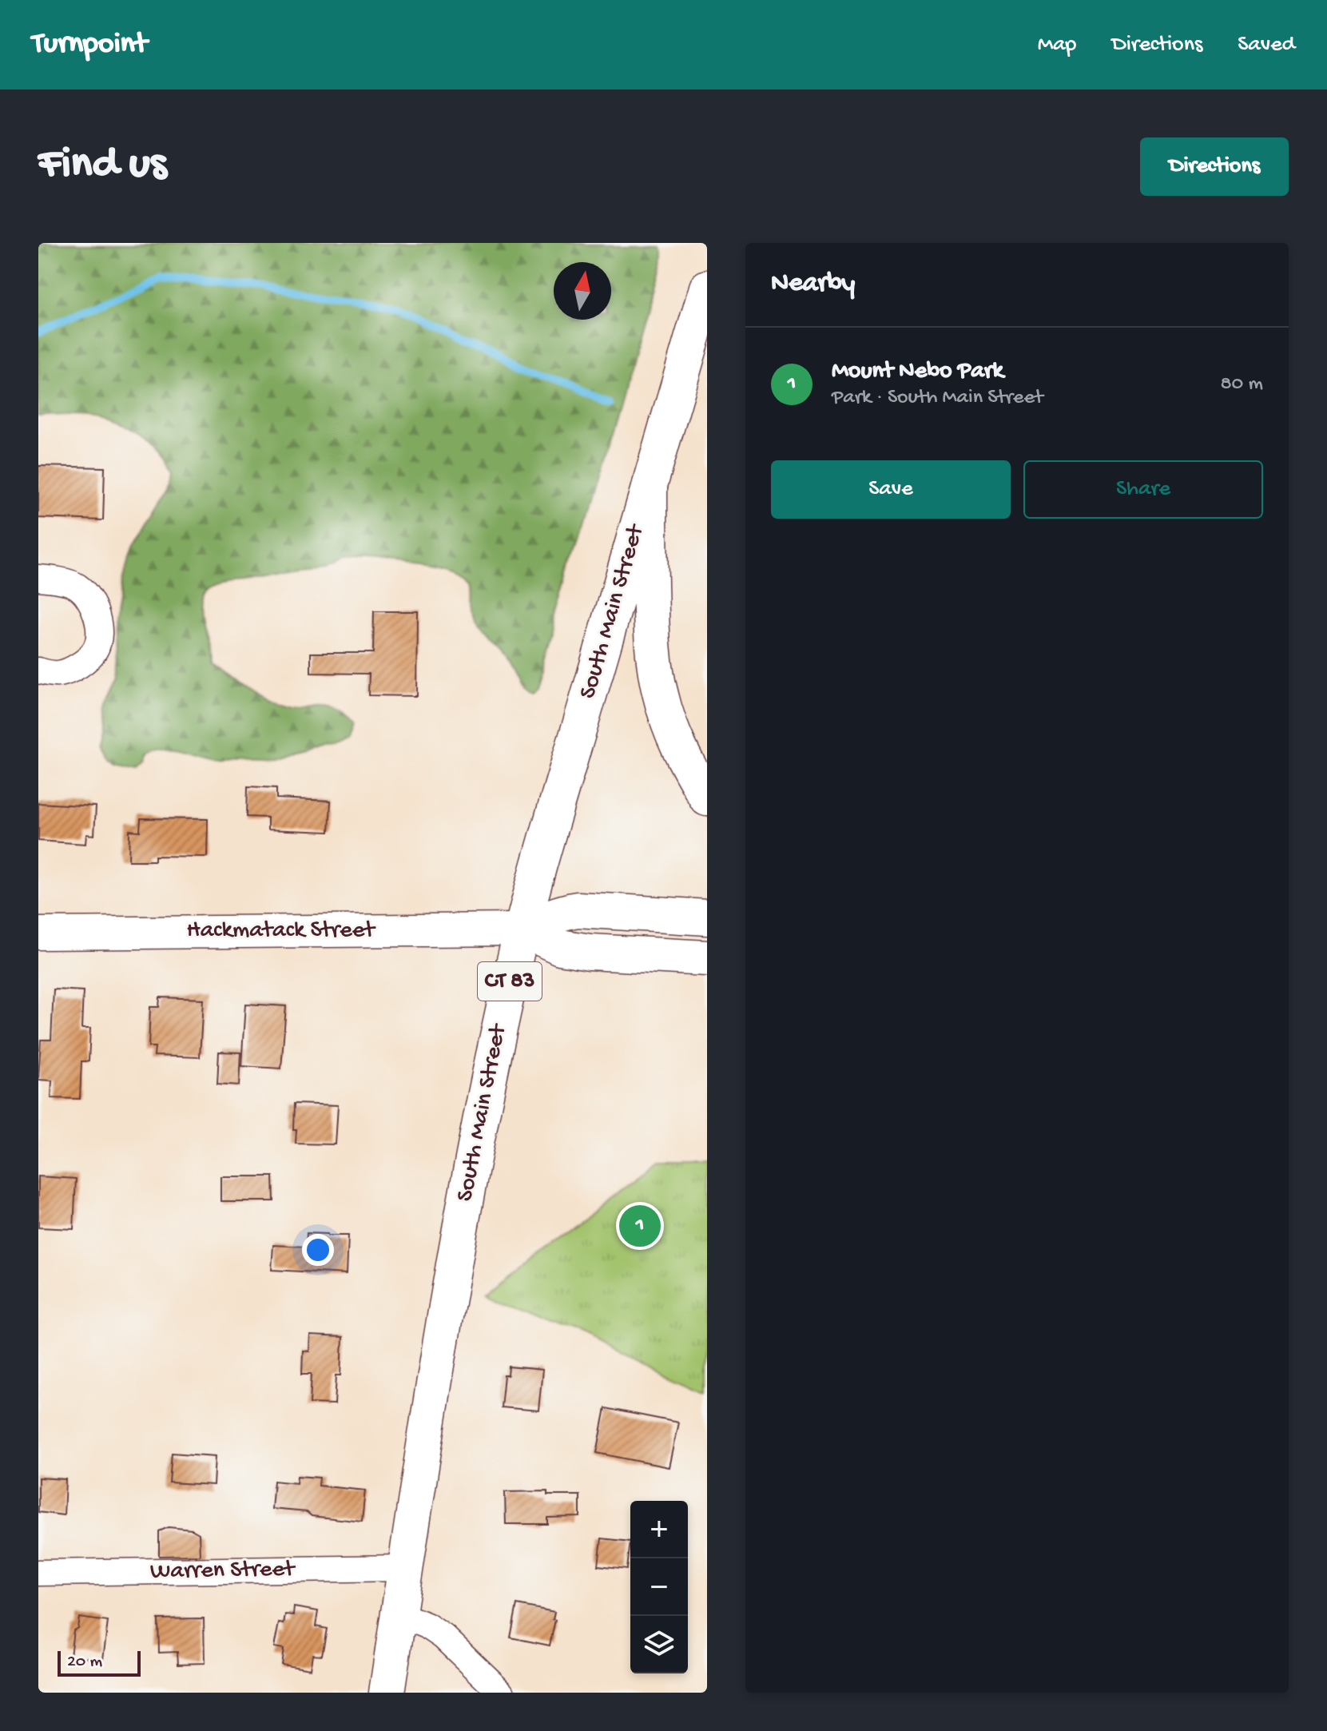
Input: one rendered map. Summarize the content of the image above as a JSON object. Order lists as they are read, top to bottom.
{
  "streets": {
    "main road": ["South Main Street", "CT 83"],
    "street": ["Hackmatack Street", "Warren Street"]
  },
  "crossings": [
    ["South Main Street", "Hackmatack Street"],
    ["South Main Street", "Warren Street"]
  ],
  "scale_bar": "20 m",
  "north": "top",
  "page": {
    "header": "Turnpoint",
    "nav": ["Map", "Directions", "Saved"],
    "buttons": [
      "Directions",
      ["Save", "Share"]
    ],
    "title": "Find us",
    "heading": "Nearby",
    "list": [
      {
        "mark": "1",
        "name": "Mount Nebo Park",
        "note": "Park · South Main Street",
        "value": "80 m"
      }
    ],
    "pins": "1",
    "map_buttons": ["+", "−"],
    "scale": "20 m"
  }
}
